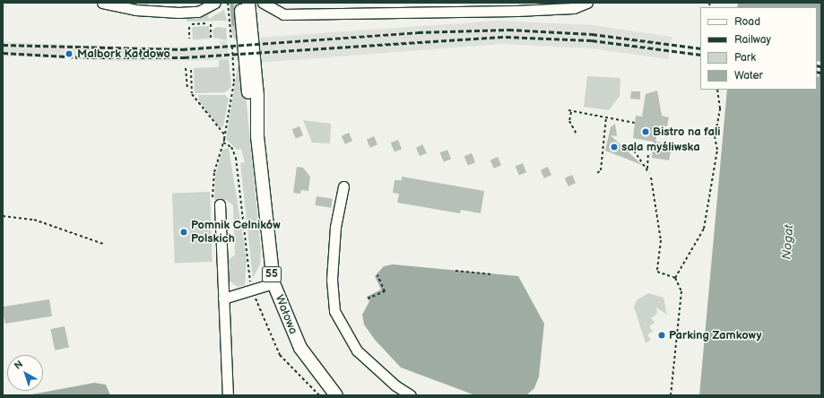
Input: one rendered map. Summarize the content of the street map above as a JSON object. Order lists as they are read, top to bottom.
{
  "streets": {
    "main road": ["55", "Wałowa"]
  },
  "crossings": [
    ["55", "Wałowa"]
  ],
  "water": ["Nogat"],
  "places": [
    "Malbork Kałdowo",
    "Bistro na fali",
    "sala myśliwska",
    "Pomnik Celników Polskich",
    "Parking Zamkowy"
  ],
  "legend": [
    "Road",
    "Railway",
    "Park",
    "Water"
  ],
  "north": "top left"
}
